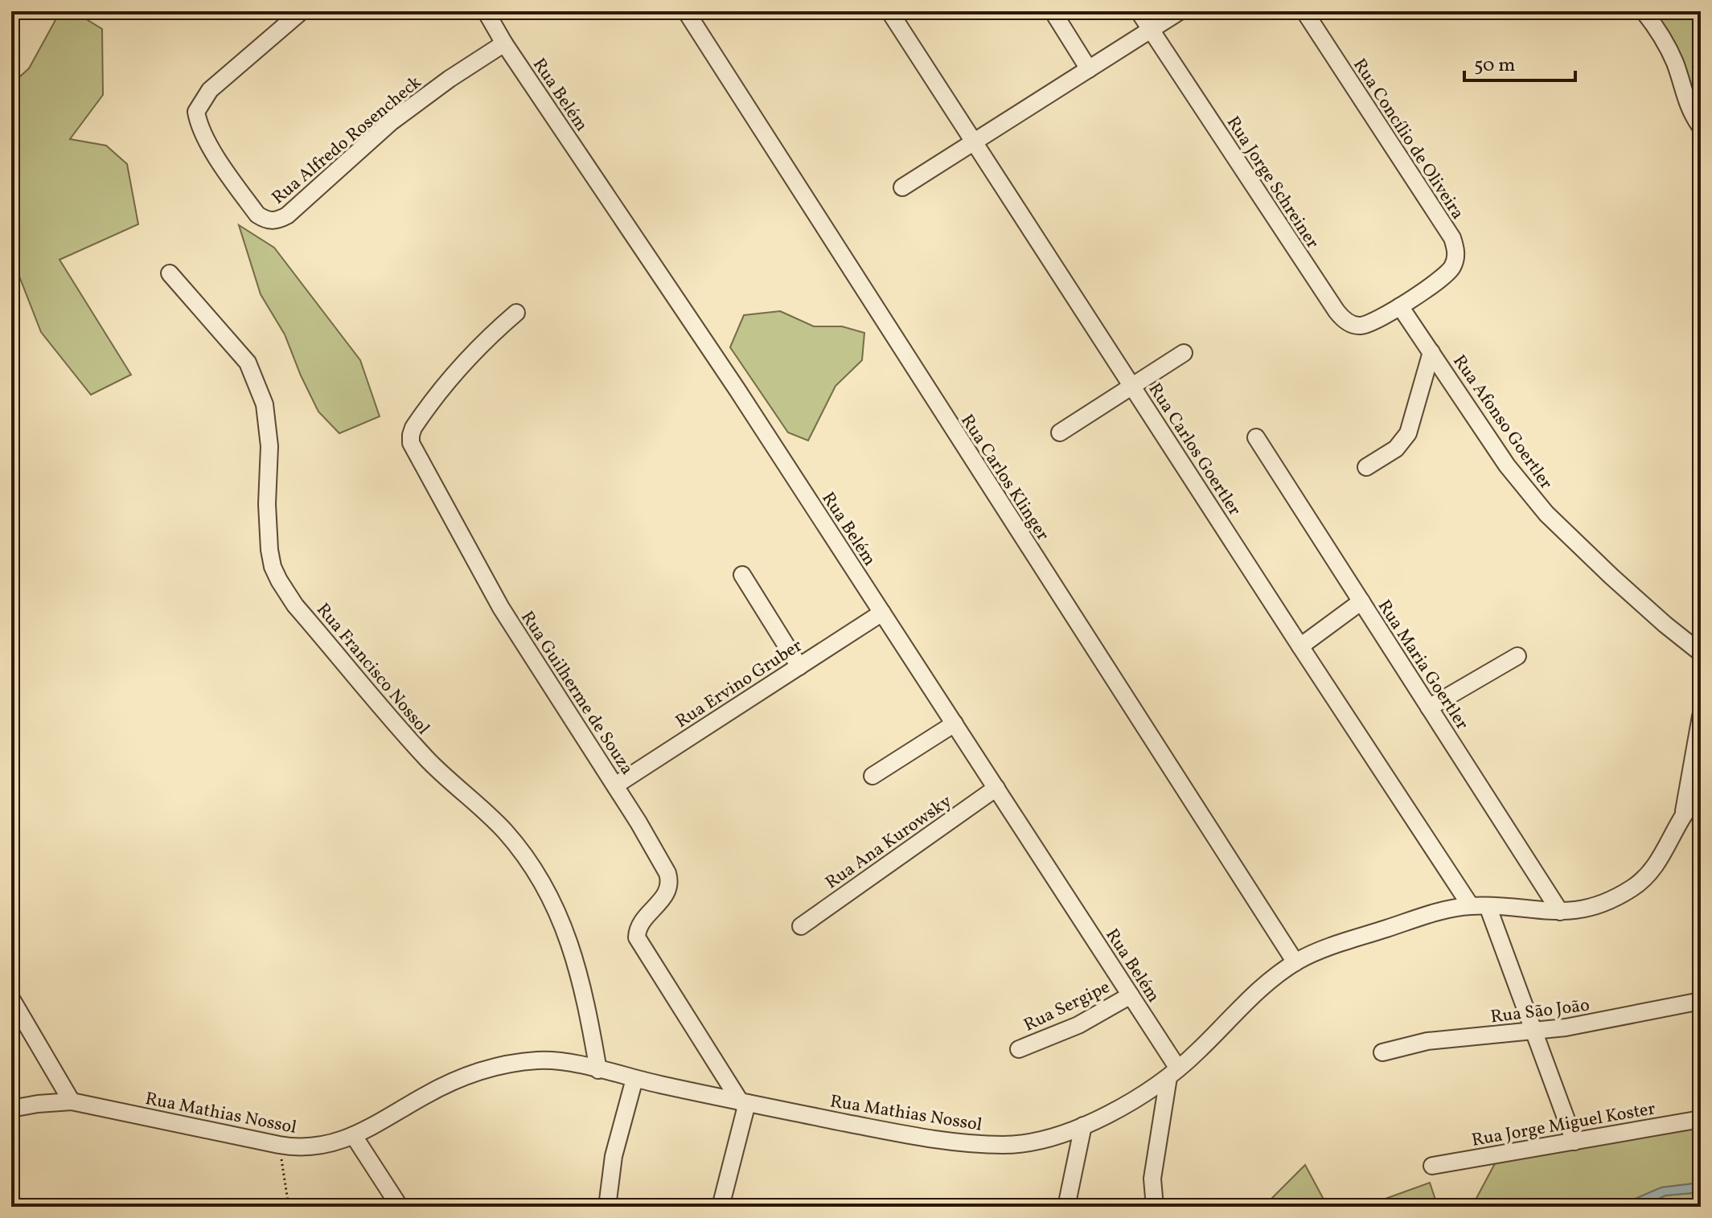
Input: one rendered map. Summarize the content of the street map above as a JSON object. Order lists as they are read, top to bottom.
{
  "streets": {
    "street": [
      "Rua Belém",
      "Rua Concílio de Oliveira",
      "Rua Alfredo Rosencheck",
      "Rua Jorge Schreiner",
      "Rua Afonso Goertler",
      "Rua Carlos Goertler",
      "Rua Carlos Klinger",
      "Rua Maria Goertler",
      "Rua Francisco Nossol",
      "Rua Ervino Gruber",
      "Rua Guilherme de Souza",
      "Rua Ana Kurowsky",
      "Rua Sergipe",
      "Rua São João",
      "Rua Mathias Nossol",
      "Rua Jorge Miguel Koster"
    ]
  },
  "crossings": [
    ["Rua Belém", "Rua Alfredo Rosencheck"],
    ["Rua Belém", "Rua Ervino Gruber"],
    ["Rua Belém", "Rua Ana Kurowsky"],
    ["Rua Belém", "Rua Sergipe"],
    ["Rua Belém", "Rua Mathias Nossol"],
    ["Rua Concílio de Oliveira", "Rua Jorge Schreiner"],
    ["Rua Concílio de Oliveira", "Rua Afonso Goertler"],
    ["Rua Jorge Schreiner", "Rua Afonso Goertler"],
    ["Rua Carlos Goertler", "Rua São João"],
    ["Rua Carlos Goertler", "Rua Mathias Nossol"],
    ["Rua Carlos Goertler", "Rua Jorge Miguel Koster"],
    ["Rua Carlos Klinger", "Rua Mathias Nossol"],
    ["Rua Maria Goertler", "Rua Mathias Nossol"],
    ["Rua Francisco Nossol", "Rua Mathias Nossol"],
    ["Rua Ervino Gruber", "Rua Guilherme de Souza"],
    ["Rua Guilherme de Souza", "Rua Mathias Nossol"]
  ],
  "scale_bar": "50 m"
}
